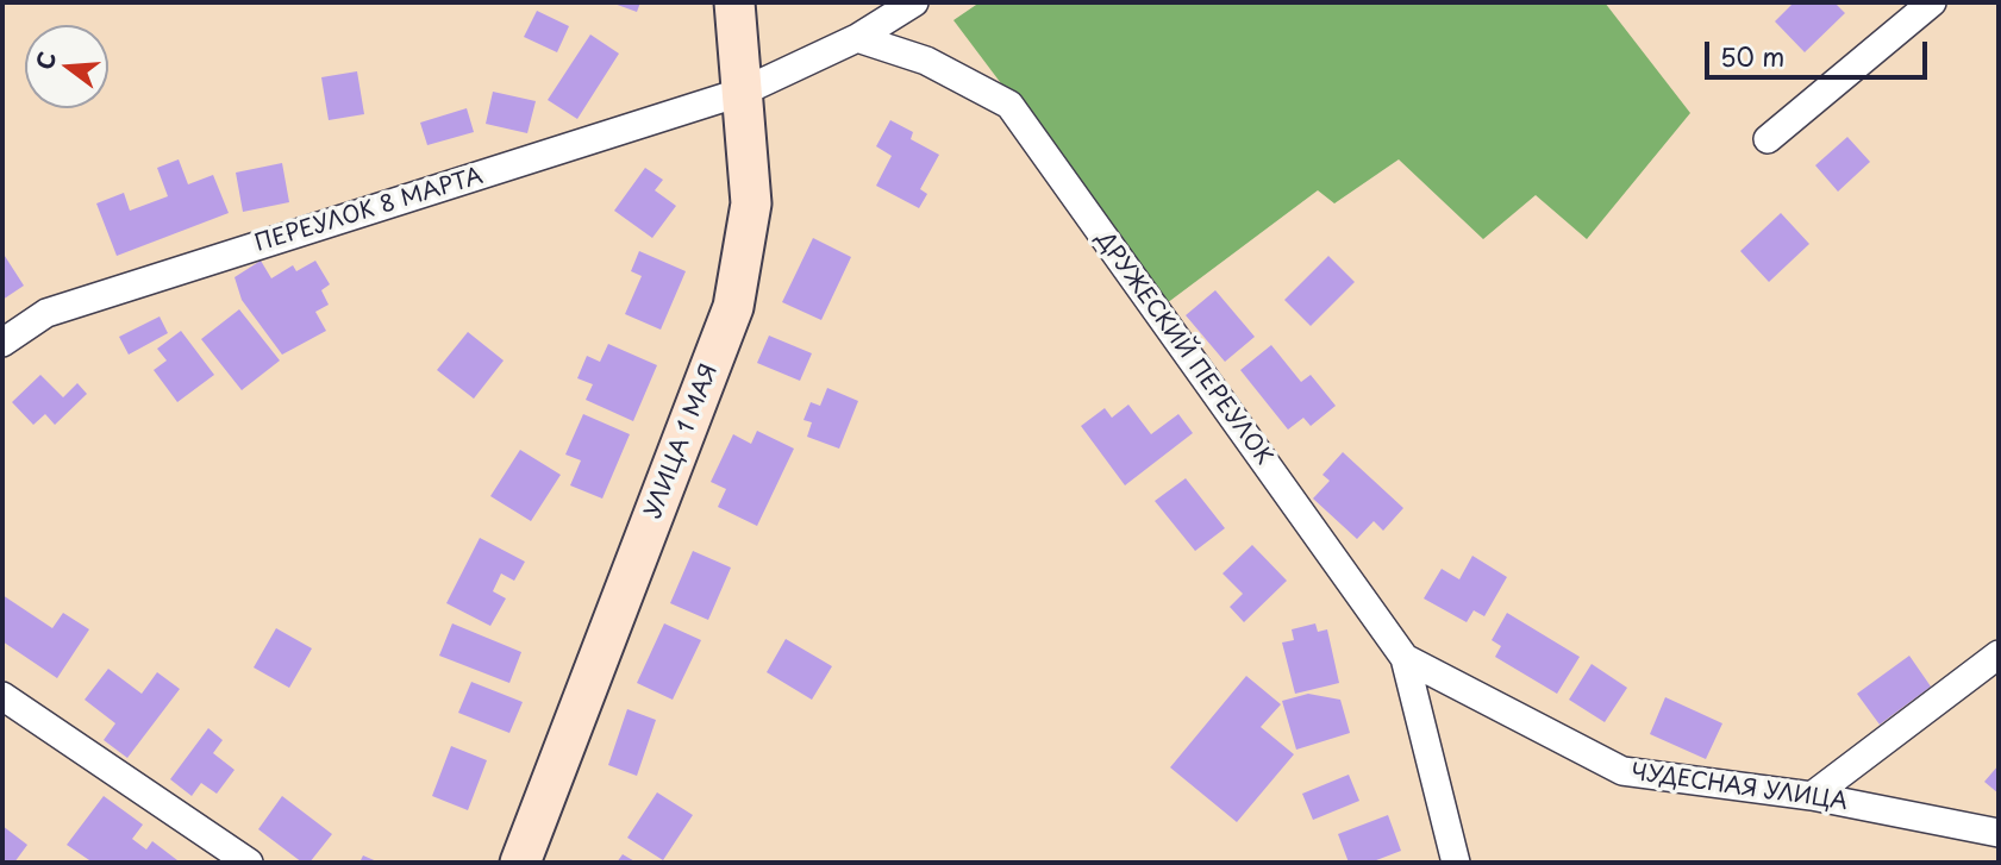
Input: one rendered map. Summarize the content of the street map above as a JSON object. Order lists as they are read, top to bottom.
{
  "streets": {
    "street": [
      "ПЕРЕУЛОК 8 МАРТА",
      "ДРУЖЕСКИЙ ПЕРЕУЛОК",
      "УЛИЦА 1 МАЯ",
      "ЧУДЕСНАЯ УЛИЦА"
    ]
  },
  "crossings": [
    ["ПЕРЕУЛОК 8 МАРТА", "УЛИЦА 1 МАЯ"],
    ["ДРУЖЕСКИЙ ПЕРЕУЛОК", "ЧУДЕСНАЯ УЛИЦА"]
  ],
  "scale_bar": "50 m",
  "north": "left"
}
